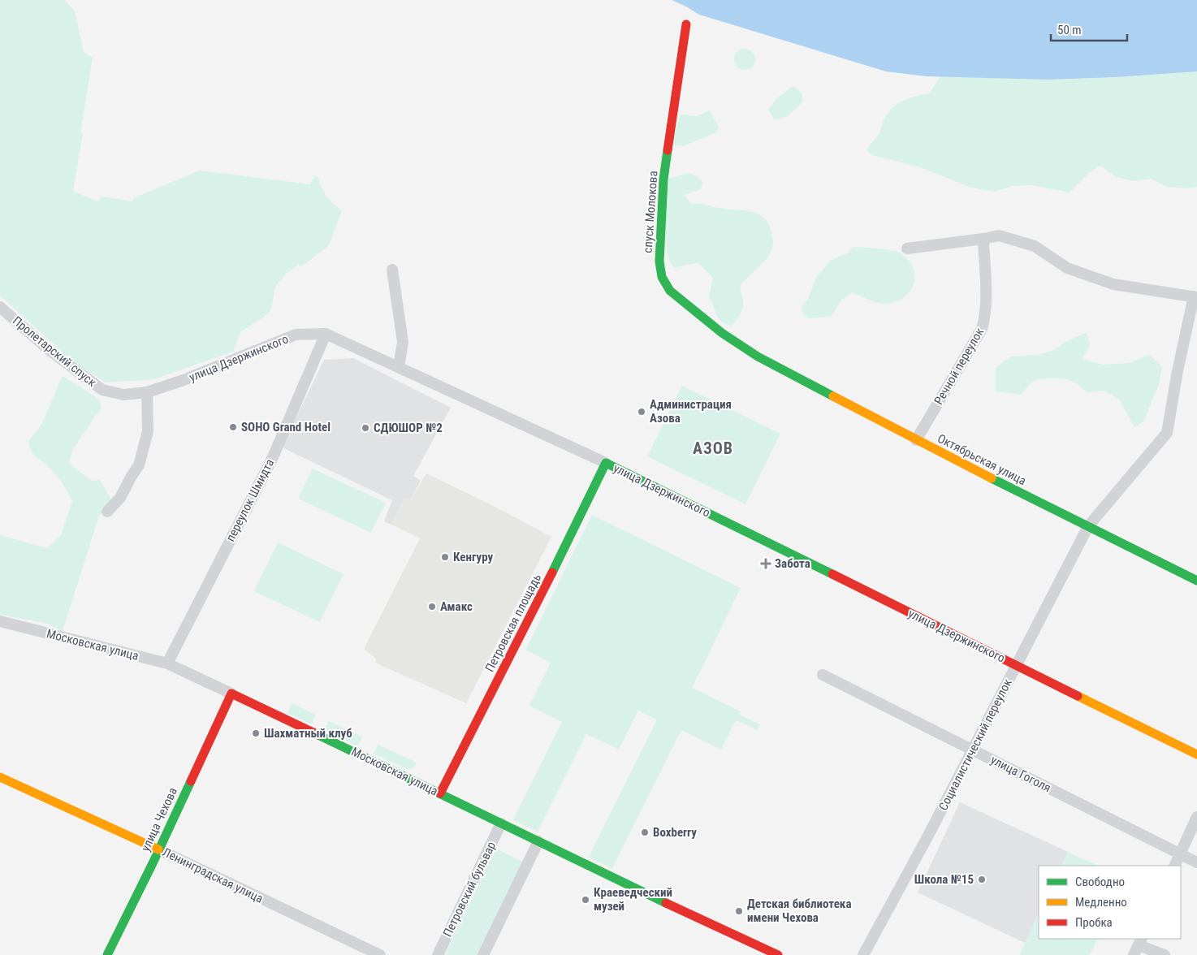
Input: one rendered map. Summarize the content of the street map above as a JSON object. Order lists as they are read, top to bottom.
{
  "streets": {
    "street": [
      "спуск Молокова",
      "Пролетарский спуск",
      "улица Дзержинского",
      "Речной переулок",
      "Октябрьская улица",
      "переулок Шмидта",
      "Петровская площадь",
      "Московская улица",
      "Социалистический переулок",
      "улица Гоголя",
      "улица Чехова",
      "Ленинградская улица",
      "Петровский бульвар"
    ]
  },
  "crossings": [
    ["спуск Молокова", "Октябрьская улица"],
    ["Пролетарский спуск", "улица Дзержинского"],
    ["улица Дзержинского", "переулок Шмидта"],
    ["улица Дзержинского", "Петровская площадь"],
    ["улица Дзержинского", "Социалистический переулок"],
    ["Речной переулок", "Октябрьская улица"],
    ["Октябрьская улица", "Социалистический переулок"],
    ["переулок Шмидта", "Московская улица"],
    ["Петровская площадь", "Московская улица"],
    ["Московская улица", "улица Чехова"],
    ["Московская улица", "Петровский бульвар"],
    ["Социалистический переулок", "улица Гоголя"],
    ["улица Чехова", "Ленинградская улица"]
  ],
  "districts": ["АЗОВ"],
  "places": {
    "other": [
      "Администрация Азова",
      "SOHO Grand Hotel",
      "СДЮШОР №2",
      "Кенгуру",
      "Амакс",
      "Шахматный клуб",
      "Boxberry",
      "Школа №15",
      "Краеведческий музей",
      "Детская библиотека имени Чехова"
    ],
    "health": ["Забота"]
  },
  "legend": ["Свободно", "Медленно", "Пробка"],
  "scale_bar": "50 m"
}
